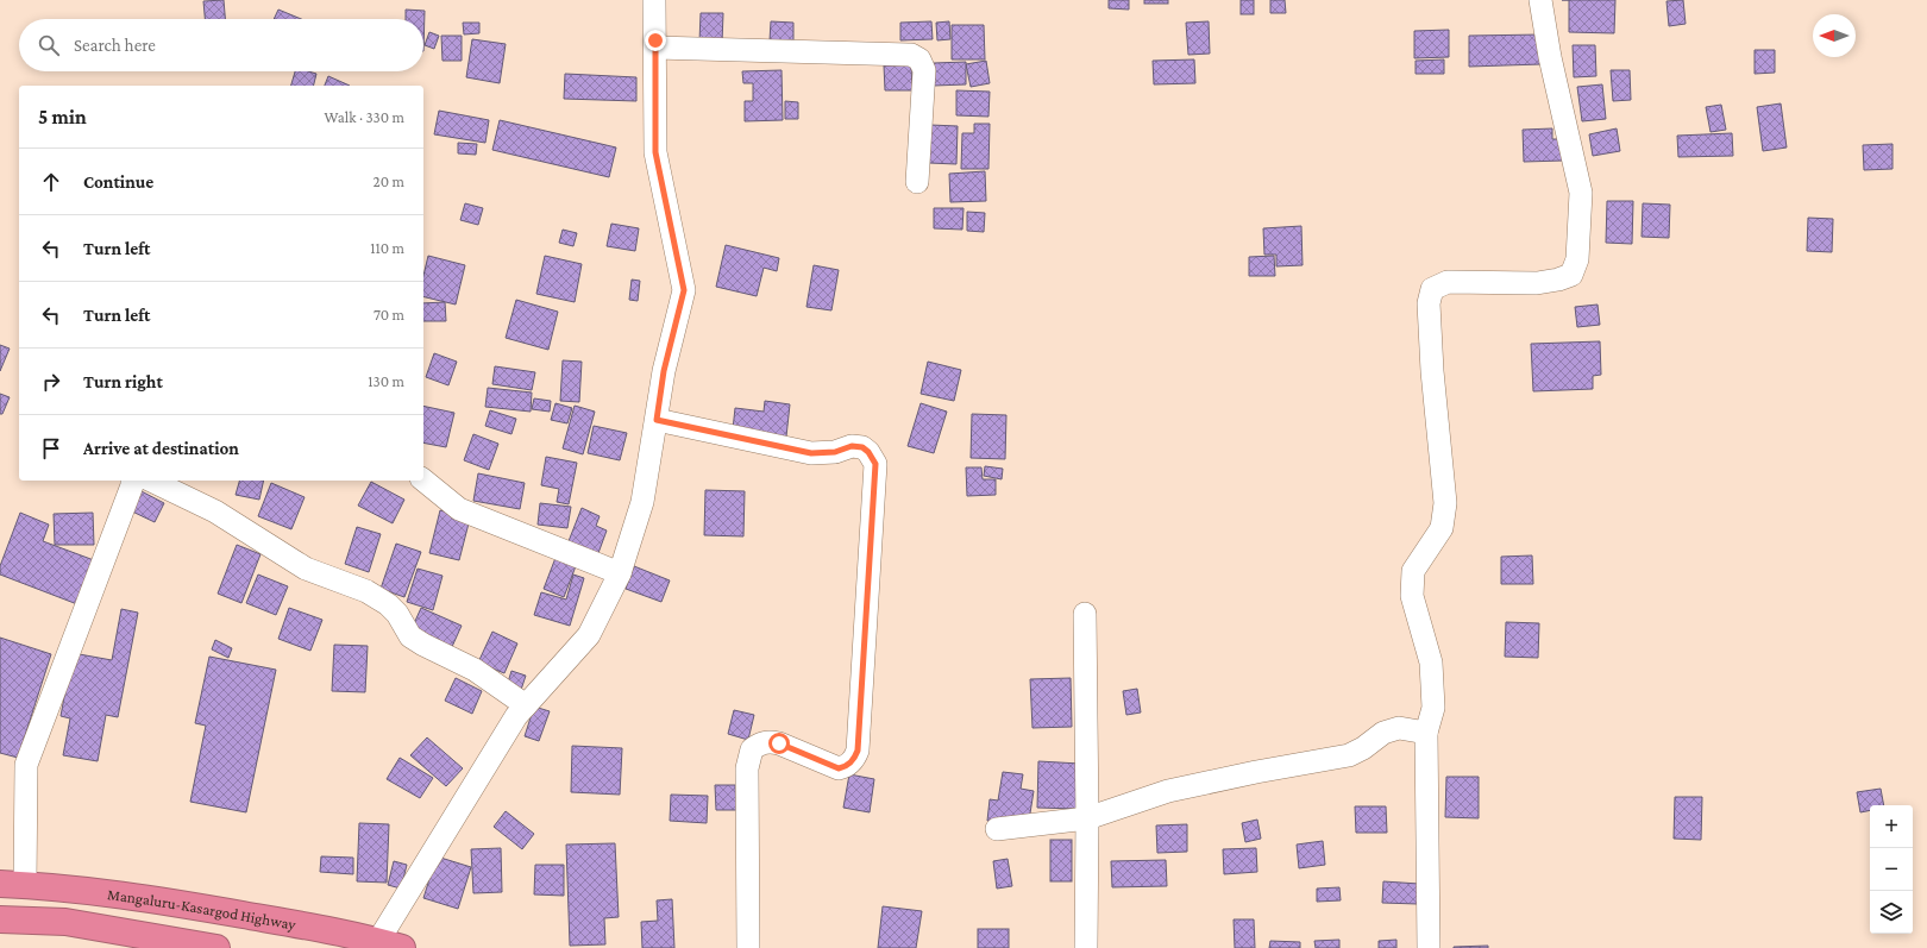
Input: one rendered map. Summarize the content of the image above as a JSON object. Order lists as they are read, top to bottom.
{
  "streets": {
    "highway": ["Mangaluru-Kasargod Highway"]
  },
  "north": "left",
  "page": {
    "search": "Search here",
    "heading": ["5 min", "Walk · 330 m"],
    "list": [
      ["Continue", "20 m"],
      ["Turn left", "110 m"],
      ["Turn left", "70 m"],
      ["Turn right", "130 m"],
      "Arrive at destination"
    ],
    "map_buttons": ["+", "−"]
  }
}
